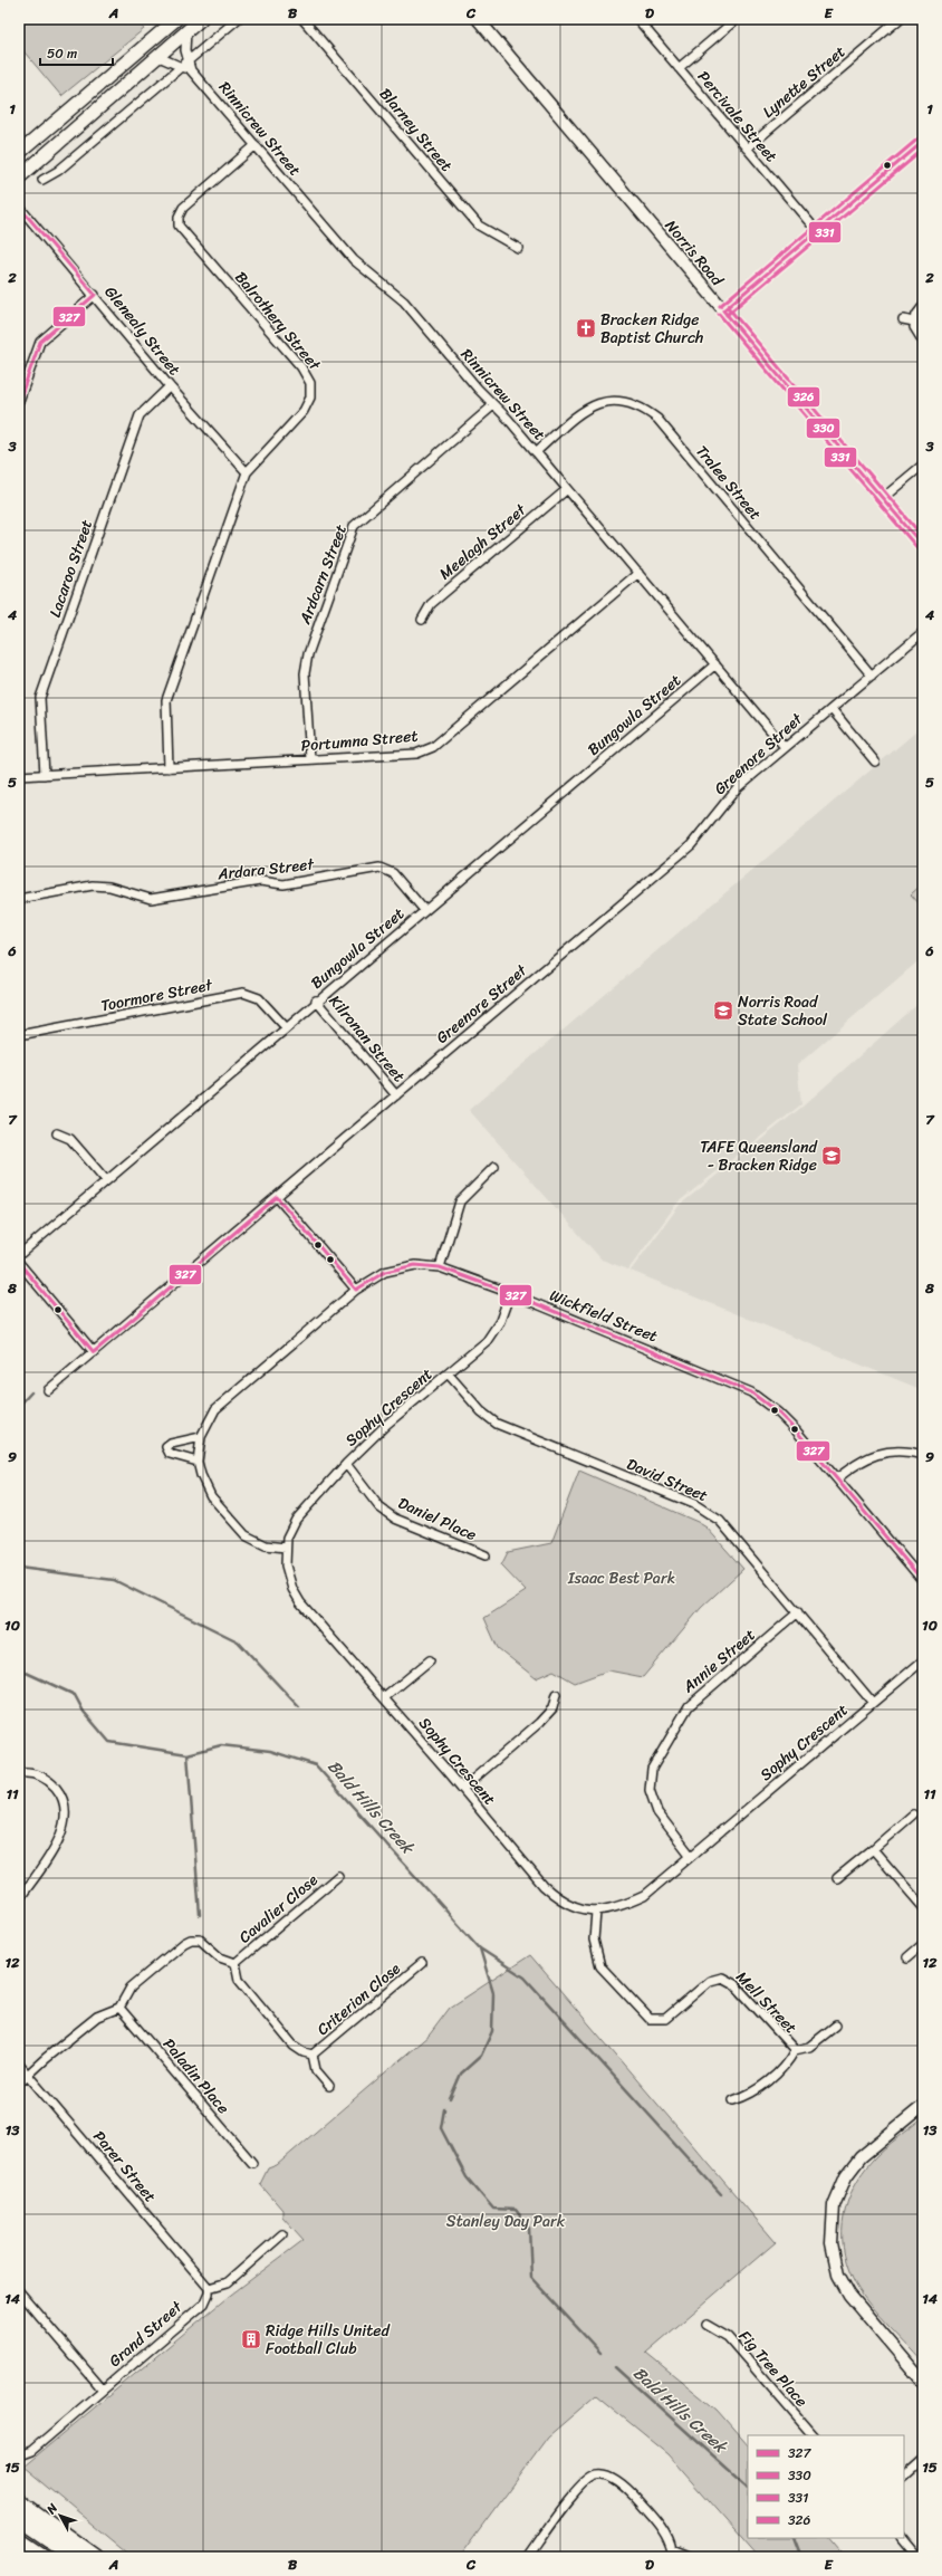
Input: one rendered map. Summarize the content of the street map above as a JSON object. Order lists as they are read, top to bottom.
{
  "streets": {
    "main road": ["Norris Road"],
    "street": [
      "Lynette Street",
      "Percivale Street",
      "Rinnicrew Street",
      "Blarney Street",
      "Balrothery Street",
      "Glenealy Street",
      "Tralee Street",
      "Meelagh Street",
      "Lacaroo Street",
      "Ardcarn Street",
      "Bungowla Street",
      "Portumna Street",
      "Greenore Street",
      "Ardara Street",
      "Toormore Street",
      "Kilronan Street",
      "Wickfield Street",
      "Sophy Crescent",
      "David Street",
      "Daniel Place",
      "Annie Street",
      "Cavalier Close",
      "Criterion Close",
      "Mell Street",
      "Paladin Place",
      "Parer Street",
      "Grand Street",
      "Fig Tree Place"
    ]
  },
  "crossings": [
    ["Lynette Street", "Percivale Street"],
    ["Rinnicrew Street", "Balrothery Street"],
    ["Rinnicrew Street", "Tralee Street"],
    ["Rinnicrew Street", "Meelagh Street"],
    ["Rinnicrew Street", "Ardcarn Street"],
    ["Rinnicrew Street", "Bungowla Street"],
    ["Rinnicrew Street", "Portumna Street"],
    ["Rinnicrew Street", "Greenore Street"],
    ["Balrothery Street", "Glenealy Street"],
    ["Balrothery Street", "Portumna Street"],
    ["Glenealy Street", "Lacaroo Street"],
    ["Tralee Street", "Greenore Street"],
    ["Lacaroo Street", "Portumna Street"],
    ["Ardcarn Street", "Portumna Street"],
    ["Bungowla Street", "Ardara Street"],
    ["Bungowla Street", "Toormore Street"],
    ["Bungowla Street", "Kilronan Street"],
    ["Greenore Street", "Kilronan Street"],
    ["Wickfield Street", "Sophy Crescent"],
    ["Sophy Crescent", "David Street"],
    ["Sophy Crescent", "Daniel Place"],
    ["Sophy Crescent", "Annie Street"],
    ["Sophy Crescent", "Mell Street"],
    ["David Street", "Annie Street"],
    ["Parer Street", "Grand Street"]
  ],
  "water": ["Bald Hills Creek"],
  "parks": ["Isaac Best Park", "Stanley Day Park"],
  "places": {
    "church": ["Bracken Ridge Baptist Church"],
    "school or university": ["Norris Road State School", "TAFE Queensland - Bracken Ridge"],
    "building": ["Ridge Hills United Football Club"]
  },
  "lines": [
    "transit line 326",
    "transit line 330",
    "transit line 331",
    "transit line 327"
  ],
  "legend": [
    "327",
    "330",
    "331",
    "326"
  ],
  "scale_bar": "50 m",
  "north": "top left",
  "grid": {
    "columns": [
      "A",
      "B",
      "C",
      "D",
      "E"
    ],
    "rows": [
      "1",
      "2",
      "3",
      "4",
      "5",
      "6",
      "7",
      "8",
      "9",
      "10",
      "11",
      "12",
      "13",
      "14",
      "15"
    ]
  }
}
